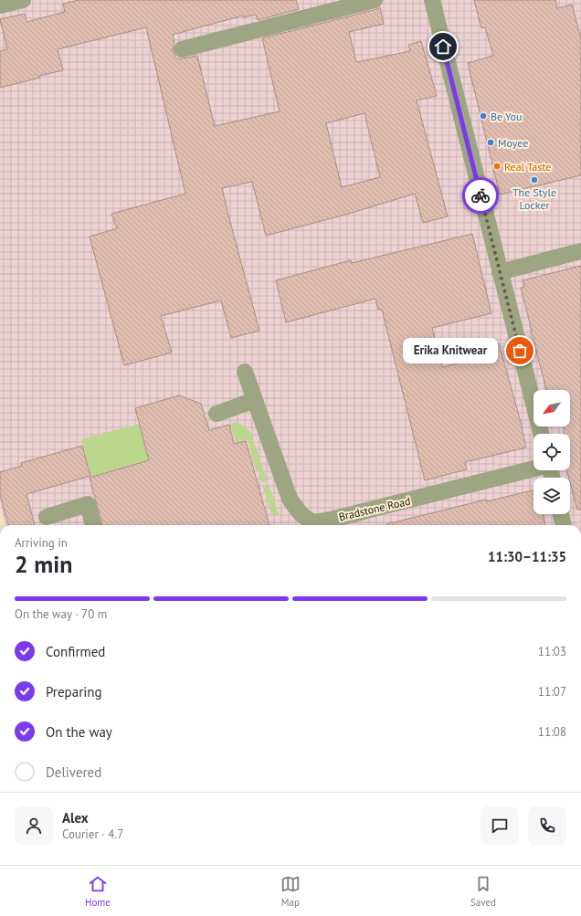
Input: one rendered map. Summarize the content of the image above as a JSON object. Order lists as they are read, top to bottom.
{
  "streets": {
    "street": ["Bradstone Road"]
  },
  "places": [
    "Be You",
    "Moyee",
    "Real Taste",
    "The Style Locker",
    "Erika Knitwear"
  ],
  "north": "bottom left",
  "page": {
    "bubble": "Erika Knitwear",
    "heading": ["2 min", "Arriving in", "11:30–11:35"],
    "panel": ["Alex", "Courier · 4.7"],
    "bar": "On the way · 70 m",
    "list": [
      ["Confirmed", "11:03"],
      ["Preparing", "11:07"],
      ["On the way", "11:08"],
      "Delivered"
    ],
    "tabs": ["Home", "Map", "Saved"]
  }
}
